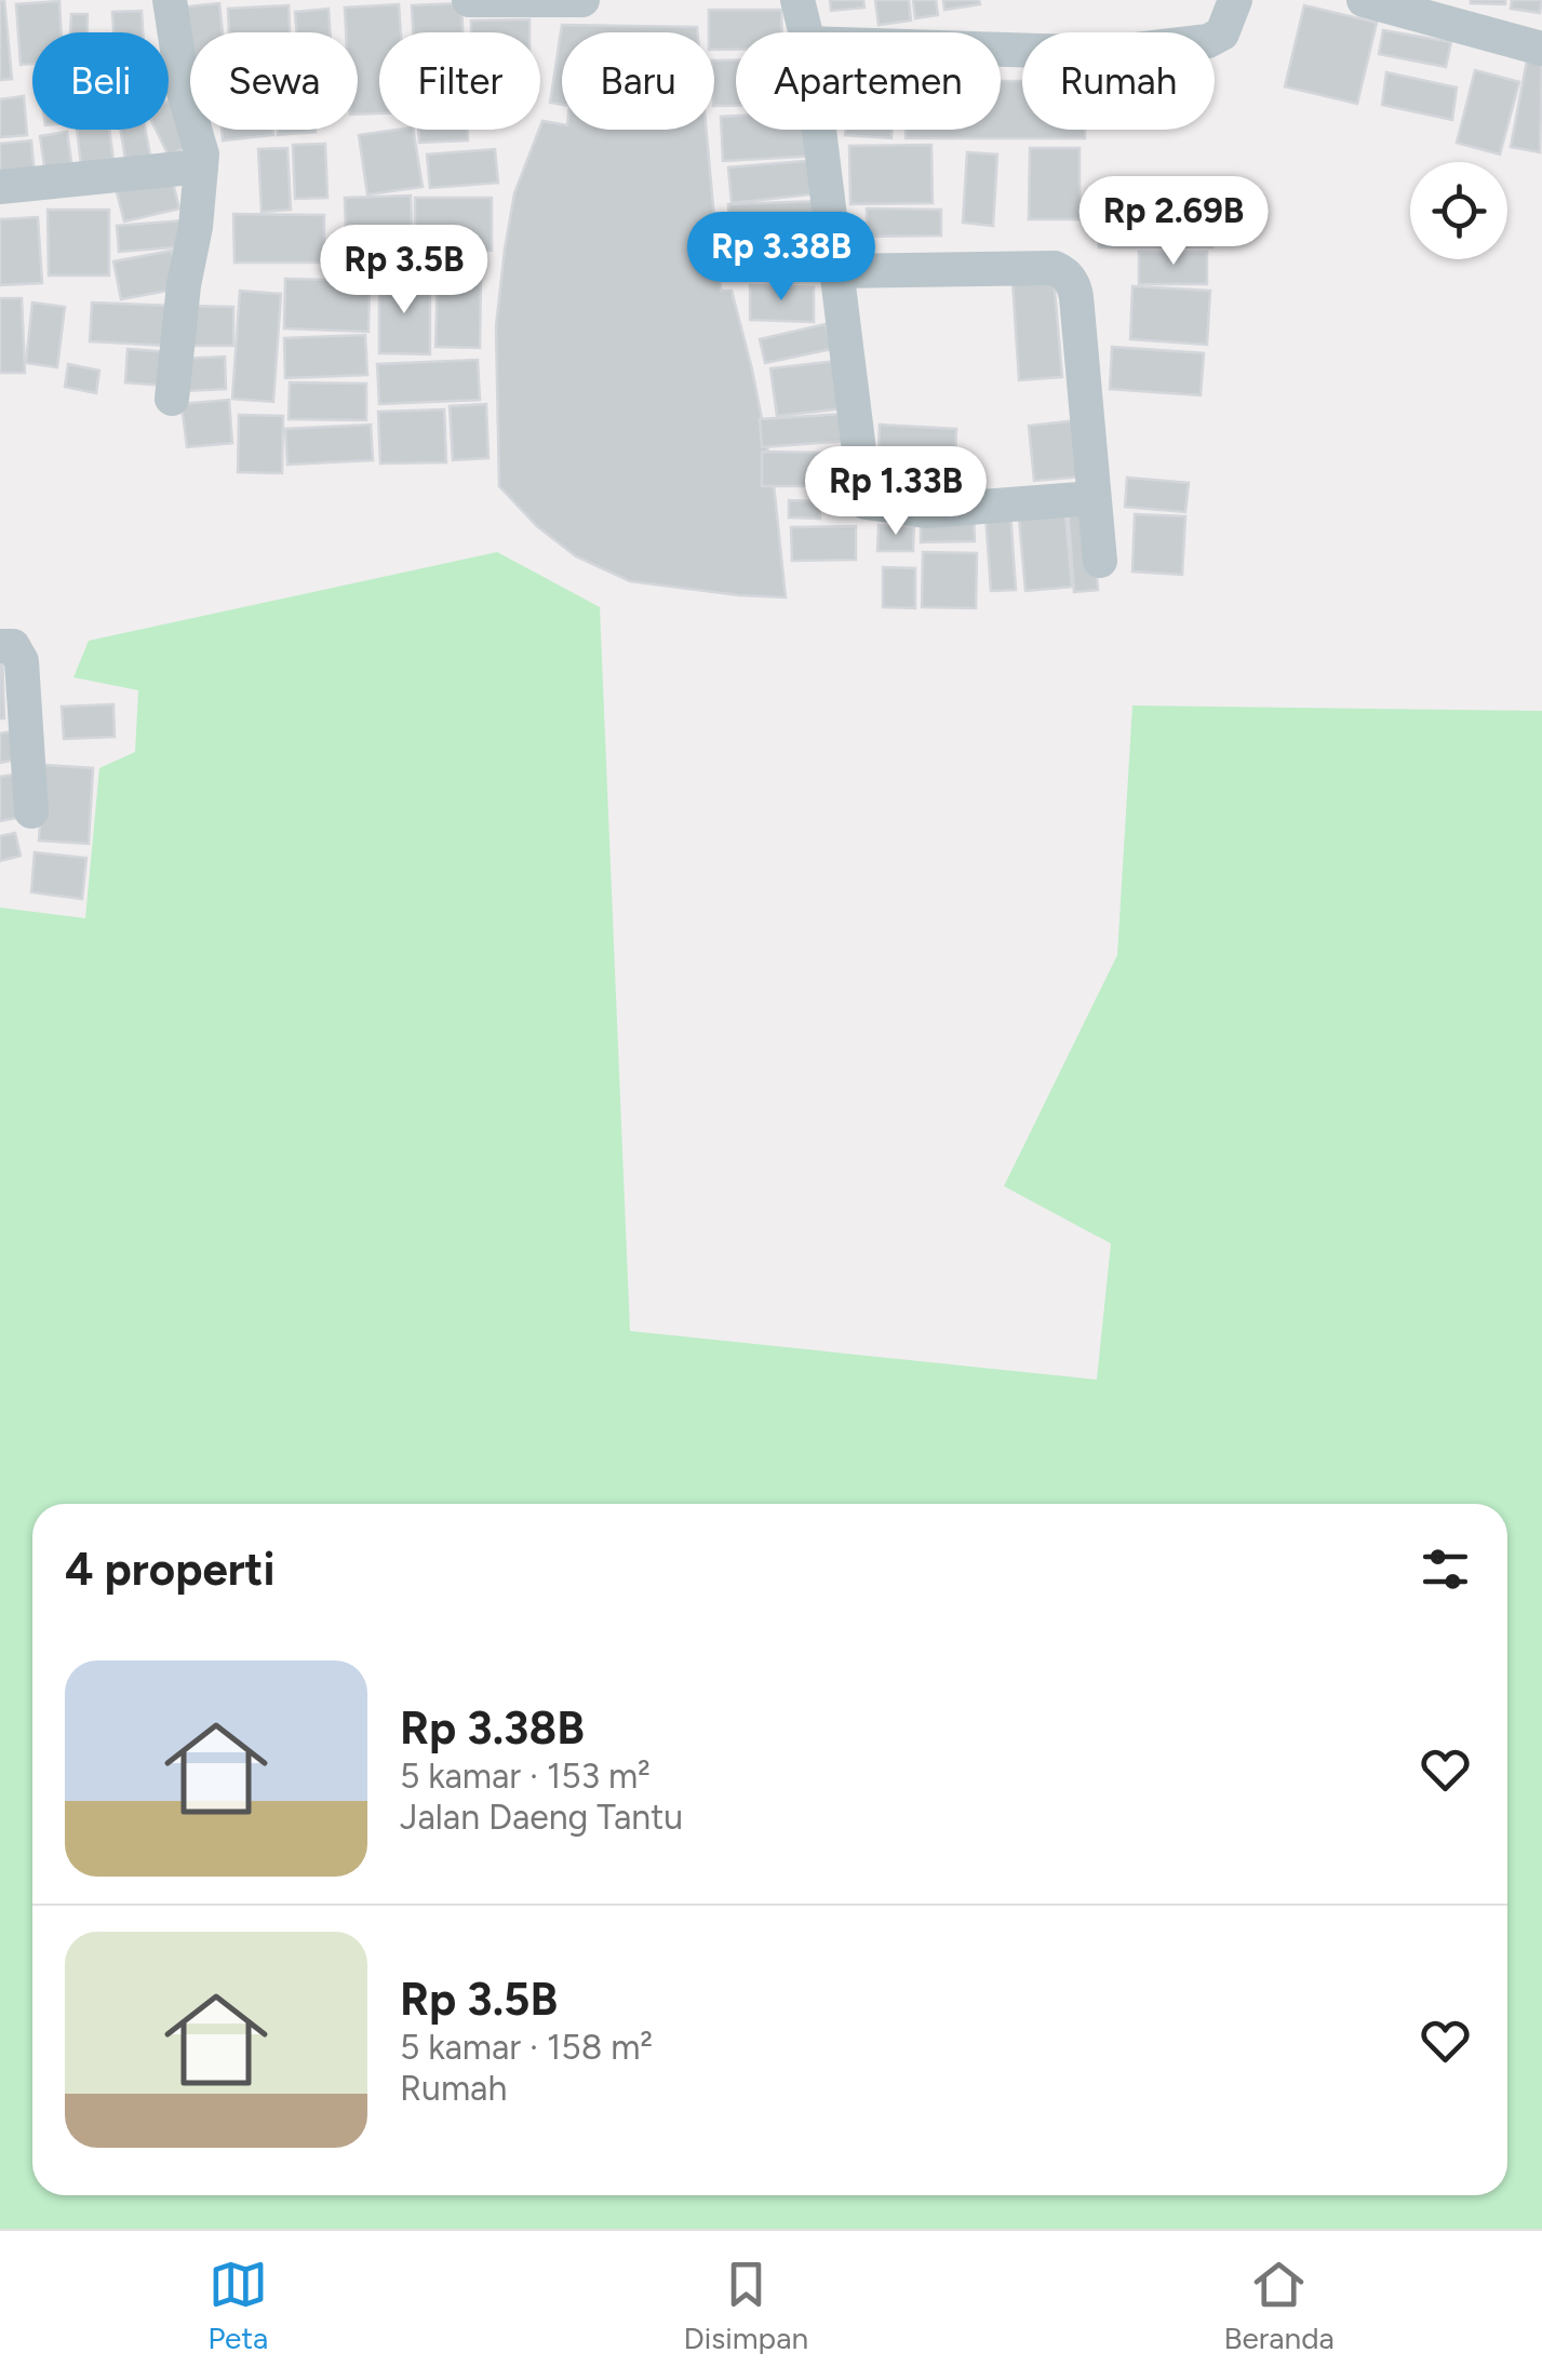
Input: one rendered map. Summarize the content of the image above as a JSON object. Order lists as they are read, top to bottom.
{
  "page": {
    "chip": [
      "Beli",
      "Sewa",
      "Filter",
      "Baru",
      "Apartemen",
      "Rumah"
    ],
    "price": [
      "Rp 2.69B",
      "Rp 3.38B",
      "Rp 3.5B",
      "Rp 1.33B"
    ],
    "heading": "4 properti",
    "list": [
      {
        "name": "Rp 3.38B",
        "note": "5 kamar · 153 m² · Jalan Daeng Tantu"
      },
      {
        "name": "Rp 3.5B",
        "note": "5 kamar · 158 m² · Rumah"
      }
    ],
    "tabs": ["Peta", "Disimpan", "Beranda"]
  }
}
